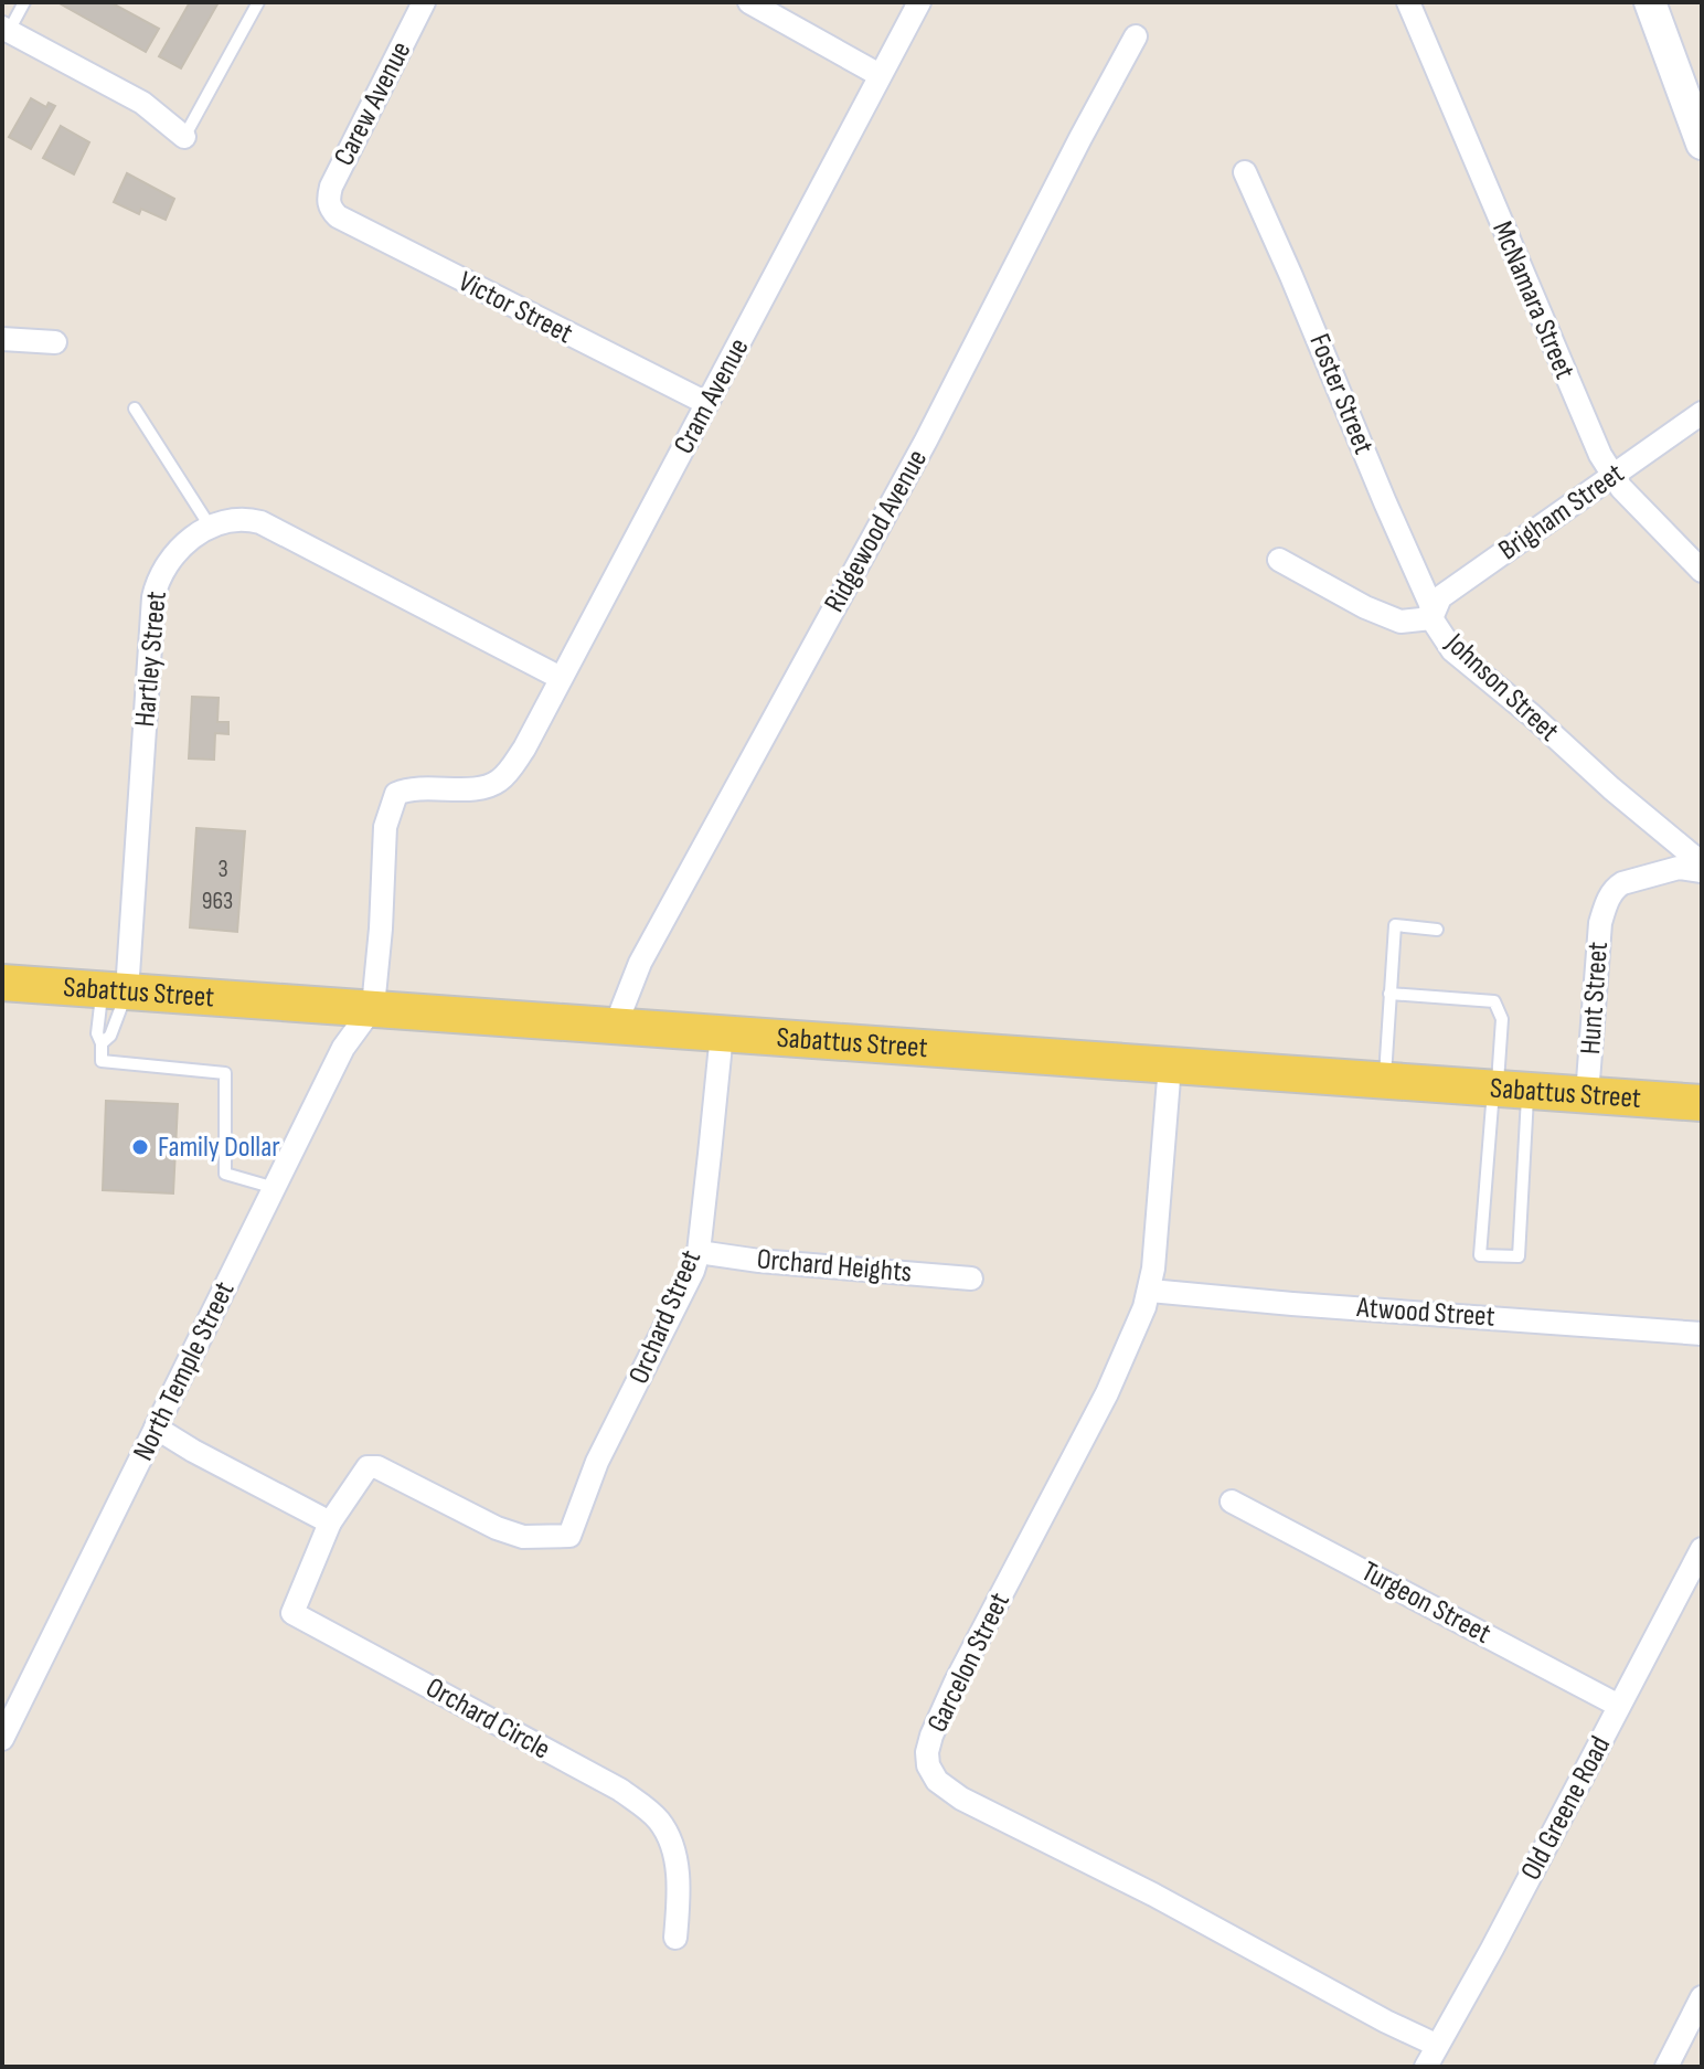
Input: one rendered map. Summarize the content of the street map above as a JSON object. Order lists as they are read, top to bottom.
{
  "streets": {
    "main road": ["Sabattus Street"],
    "street": [
      "Carew Avenue",
      "McNamara Street",
      "Victor Street",
      "Foster Street",
      "Cram Avenue",
      "Brigham Street",
      "Ridgewood Avenue",
      "Hartley Street",
      "Johnson Street",
      "Hunt Street",
      "Orchard Heights",
      "Atwood Street",
      "Orchard Street",
      "North Temple Street",
      "Turgeon Street",
      "Garcelon Street",
      "Orchard Circle",
      "Old Greene Road"
    ]
  },
  "crossings": [
    ["Carew Avenue", "Victor Street"],
    ["McNamara Street", "Brigham Street"],
    ["Victor Street", "Cram Avenue"],
    ["Foster Street", "Brigham Street"],
    ["Foster Street", "Johnson Street"],
    ["Cram Avenue", "Hartley Street"],
    ["Cram Avenue", "Sabattus Street"],
    ["Cram Avenue", "North Temple Street"],
    ["Brigham Street", "Johnson Street"],
    ["Ridgewood Avenue", "Sabattus Street"],
    ["Hartley Street", "Sabattus Street"],
    ["Sabattus Street", "Hunt Street"],
    ["Sabattus Street", "Orchard Street"],
    ["Sabattus Street", "North Temple Street"],
    ["Sabattus Street", "Garcelon Street"],
    ["Orchard Heights", "Orchard Street"],
    ["Atwood Street", "Garcelon Street"],
    ["Orchard Street", "Orchard Circle"],
    ["Turgeon Street", "Old Greene Road"],
    ["Garcelon Street", "Old Greene Road"]
  ],
  "places": ["Family Dollar"],
  "house_numbers": ["3", "963"]
}
